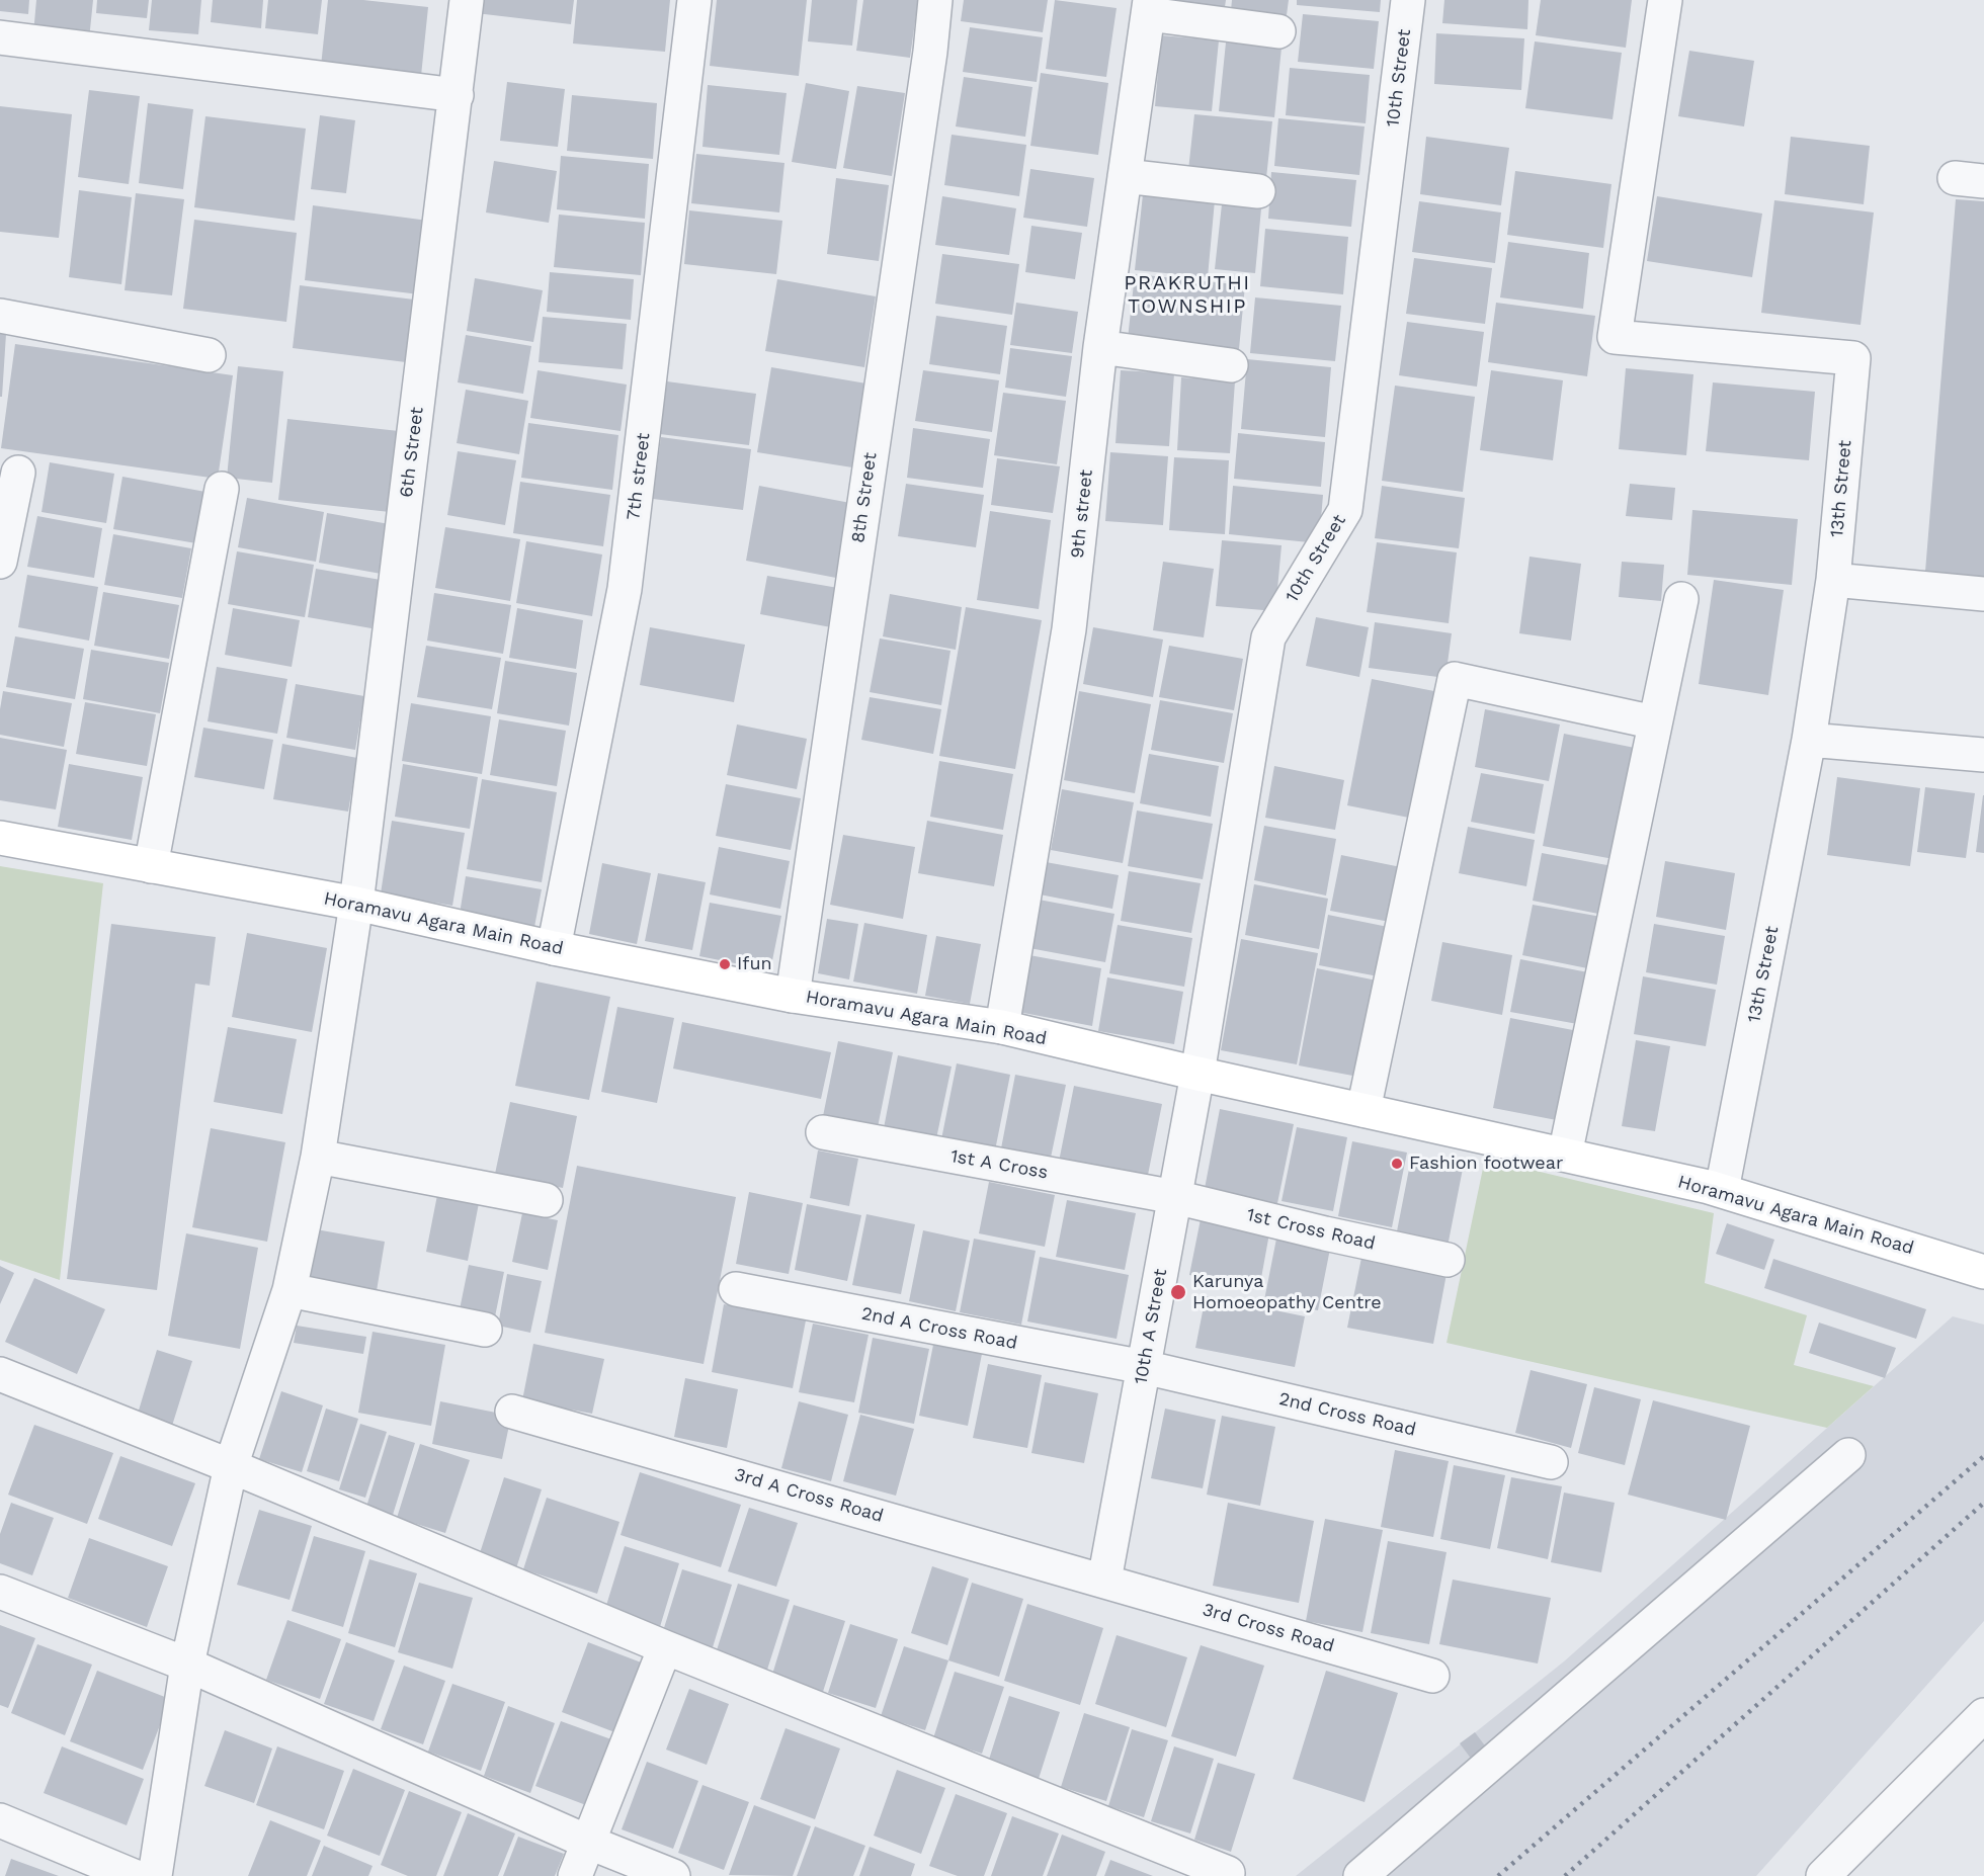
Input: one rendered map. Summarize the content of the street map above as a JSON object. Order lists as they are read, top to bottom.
{
  "streets": {
    "street": [
      "10th Street",
      "6th Street",
      "7th street",
      "13th Street",
      "8th Street",
      "9th street",
      "Horamavu Agara Main Road",
      "1st A Cross",
      "1st Cross Road",
      "10th A Street",
      "2nd A Cross Road",
      "2nd Cross Road",
      "3rd A Cross Road",
      "3rd Cross Road"
    ]
  },
  "crossings": [
    ["10th Street", "Horamavu Agara Main Road"],
    ["10th Street", "10th A Street"],
    ["6th Street", "Horamavu Agara Main Road"],
    ["7th street", "Horamavu Agara Main Road"],
    ["13th Street", "Horamavu Agara Main Road"],
    ["8th Street", "Horamavu Agara Main Road"],
    ["9th street", "Horamavu Agara Main Road"],
    ["Horamavu Agara Main Road", "10th A Street"],
    ["1st A Cross", "1st Cross Road"],
    ["1st A Cross", "10th A Street"],
    ["1st Cross Road", "10th A Street"],
    ["10th A Street", "2nd A Cross Road"],
    ["10th A Street", "2nd Cross Road"],
    ["10th A Street", "3rd A Cross Road"],
    ["10th A Street", "3rd Cross Road"],
    ["2nd A Cross Road", "2nd Cross Road"],
    ["3rd A Cross Road", "3rd Cross Road"]
  ],
  "districts": ["PRAKRUTHI TOWNSHIP"],
  "places": ["Ifun", "Fashion footwear", "Karunya Homoeopathy Centre"]
}
